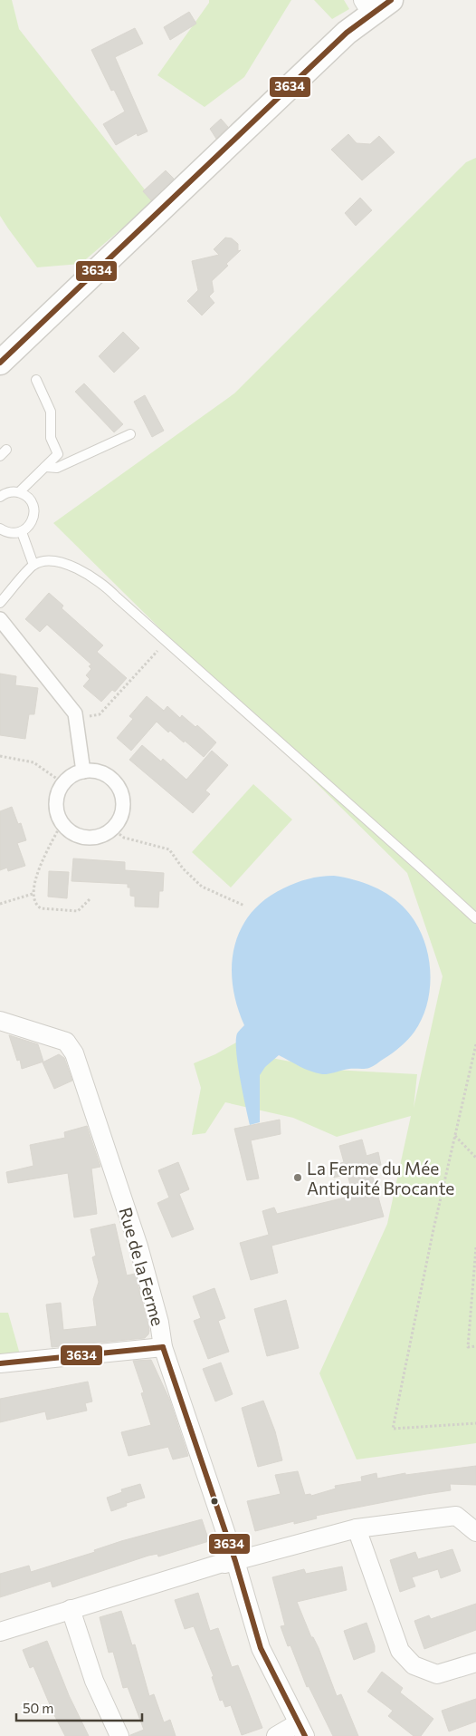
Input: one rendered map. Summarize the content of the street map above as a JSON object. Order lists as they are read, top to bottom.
{
  "streets": {
    "street": ["Rue de la Ferme"]
  },
  "places": ["La Ferme du Mée Antiquité Brocante"],
  "lines": ["transit line 3634"],
  "scale_bar": "50 m"
}
